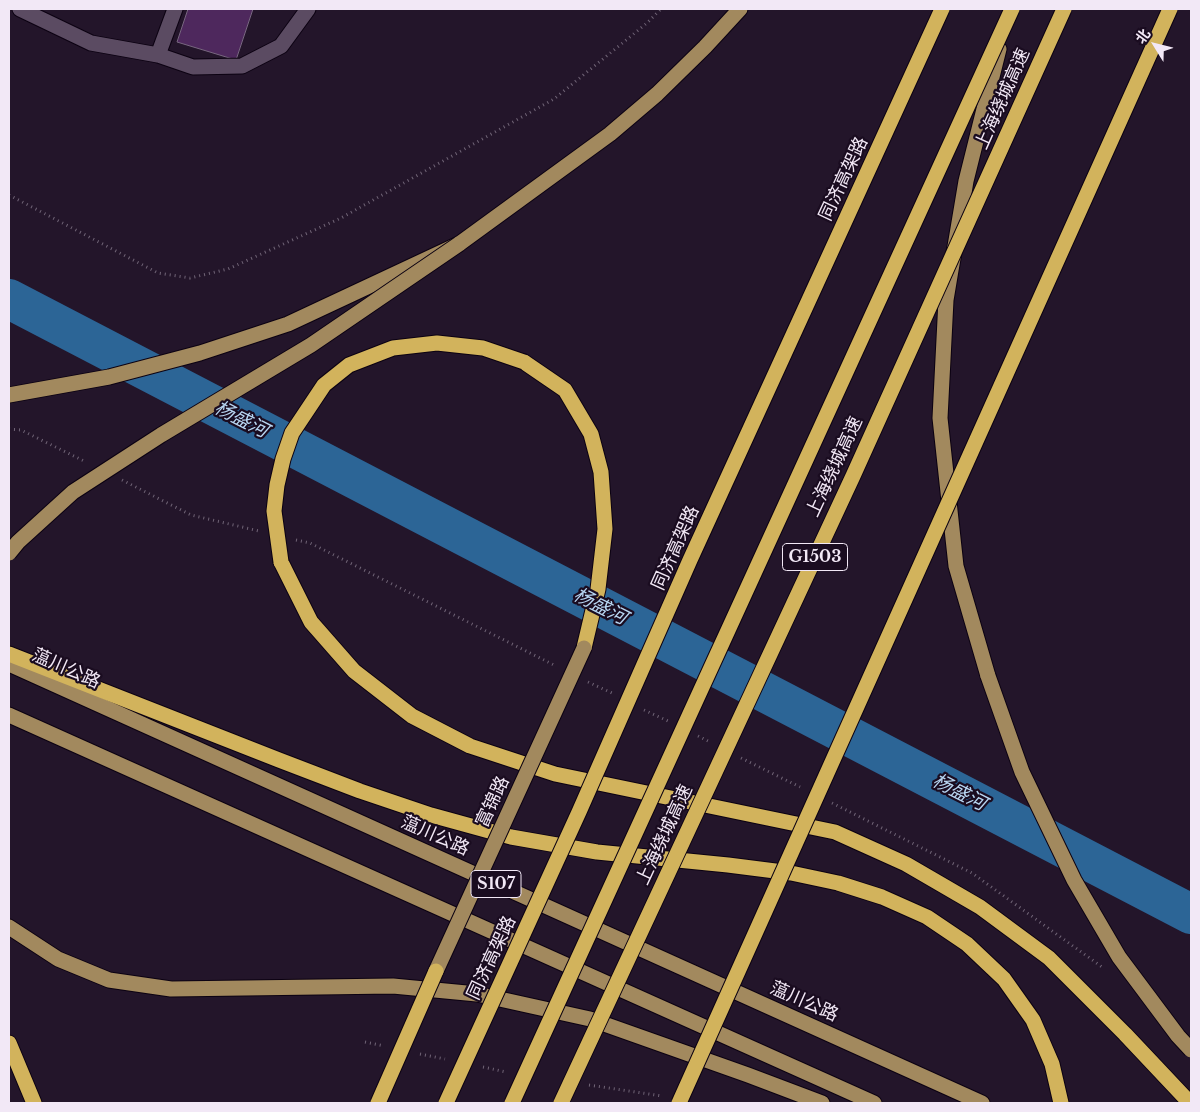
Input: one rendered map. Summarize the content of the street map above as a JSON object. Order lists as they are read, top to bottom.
{
  "streets": {
    "highway": ["上海绕城高速", "同济高架路", "G1503"],
    "main road": ["蕰川公路", "富锦路", "S107"]
  },
  "water": ["杨盛河"],
  "north": "top left"
}
